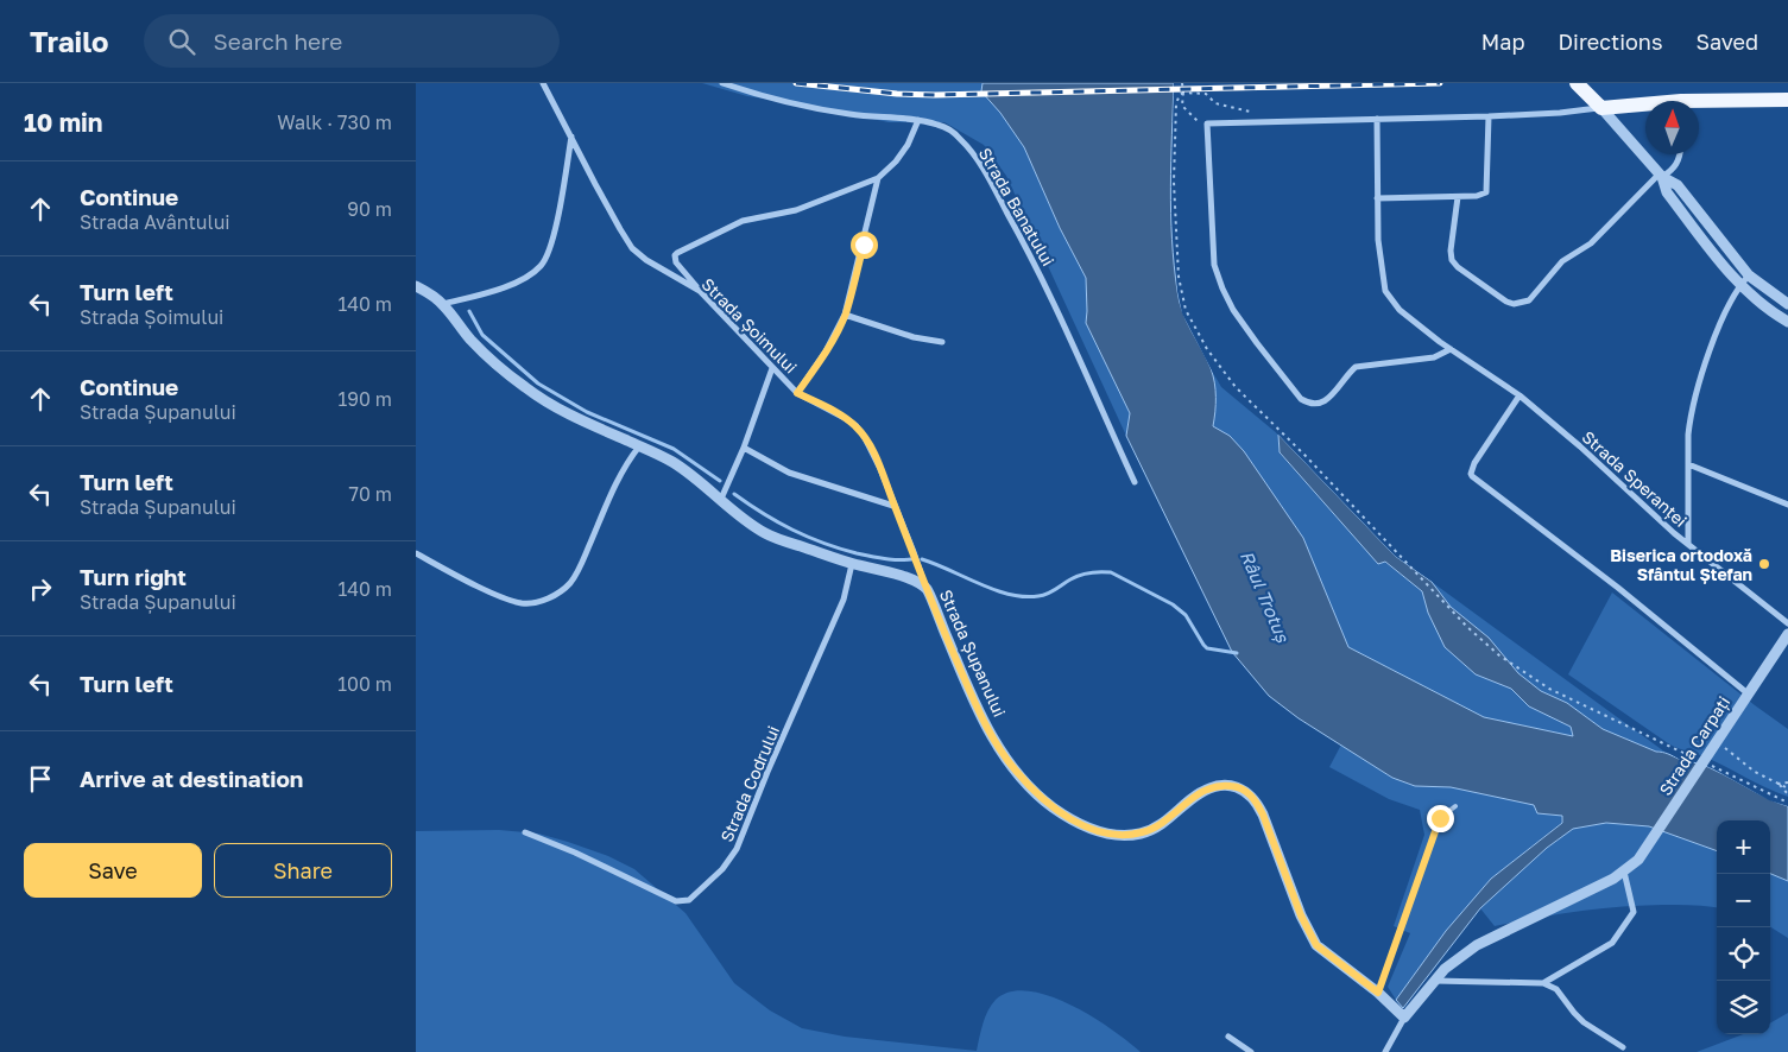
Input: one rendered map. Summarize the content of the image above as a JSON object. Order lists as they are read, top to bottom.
{
  "streets": {
    "street": [
      "Strada Banatului",
      "Strada Șoimului",
      "Strada Speranței",
      "Strada Șupanului",
      "Strada Carpați",
      "Strada Codrului"
    ]
  },
  "crossings": [
    ["Strada Șoimului", "Strada Șupanului"],
    ["Strada Șupanului", "Strada Carpați"],
    ["Strada Șupanului", "Strada Codrului"]
  ],
  "water": ["Râul Trotuș"],
  "places": ["Biserica ortodoxă Sfântul Ștefan"],
  "north": "top",
  "page": {
    "header": "Trailo",
    "search": "Search here",
    "nav": ["Map", "Directions", "Saved"],
    "heading": ["10 min", "Walk · 730 m"],
    "list": [
      ["Continue", "Strada Avântului", "90 m"],
      ["Turn left", "Strada Șoimului", "140 m"],
      ["Continue", "Strada Șupanului", "190 m"],
      ["Turn left", "Strada Șupanului", "70 m"],
      ["Turn right", "Strada Șupanului", "140 m"],
      ["Turn left", "100 m"],
      "Arrive at destination"
    ],
    "map_buttons": ["+", "−"],
    "buttons": ["Save", "Share"]
  }
}
